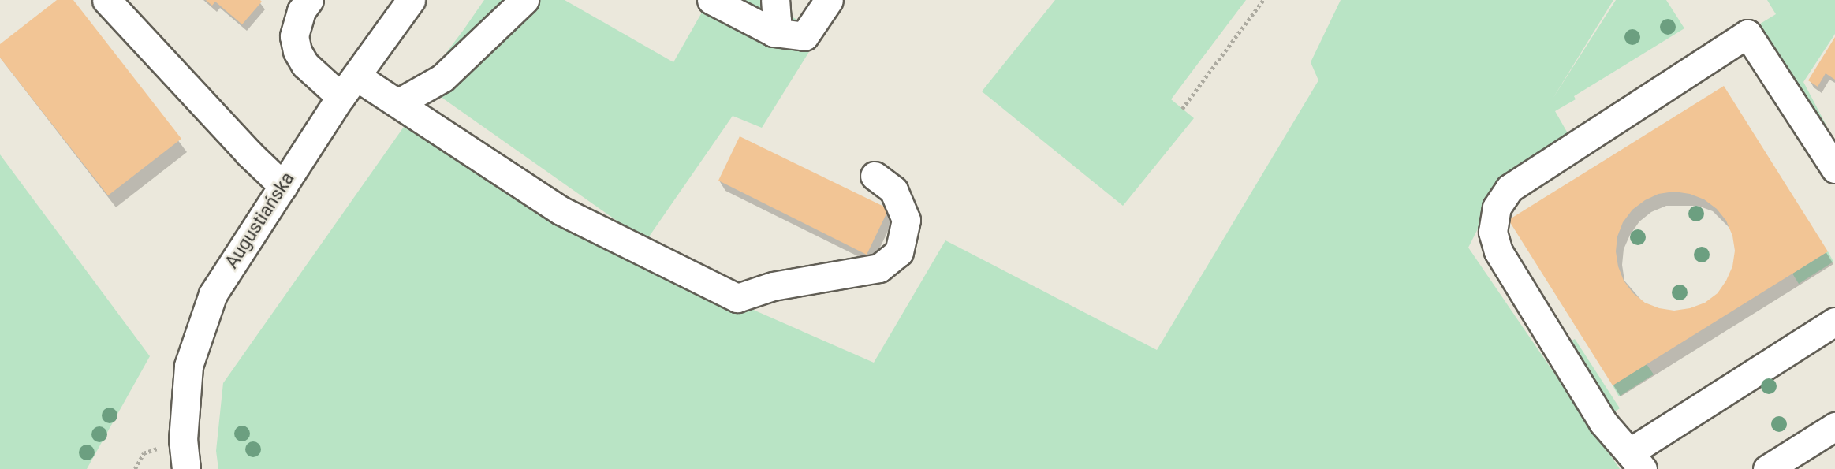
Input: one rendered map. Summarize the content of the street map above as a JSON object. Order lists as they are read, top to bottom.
{
  "streets": {
    "street": ["Augustiańska"]
  }
}
